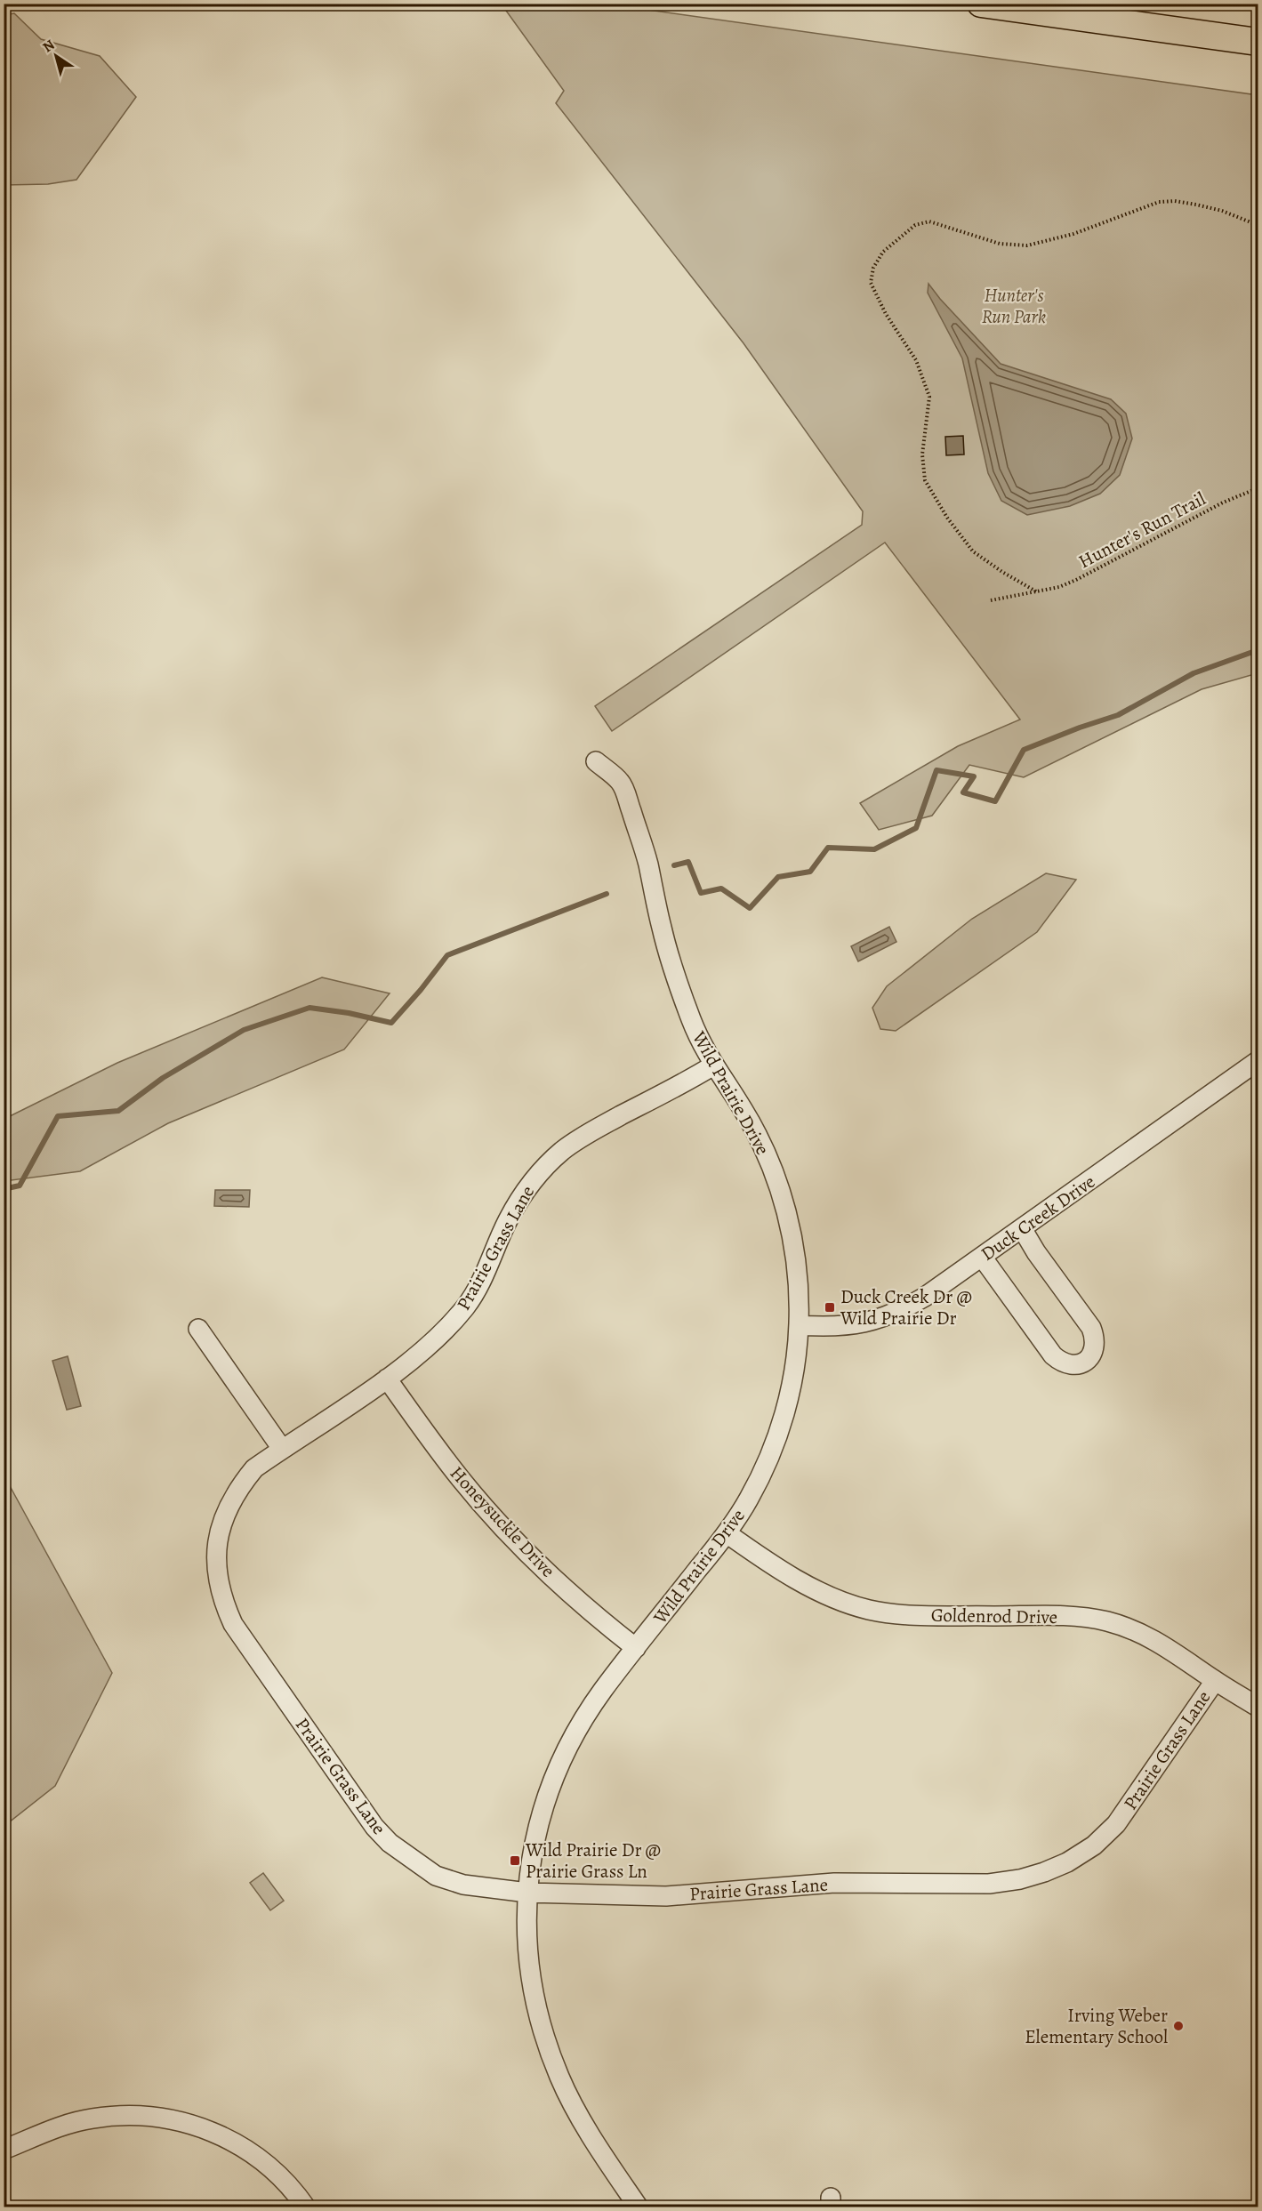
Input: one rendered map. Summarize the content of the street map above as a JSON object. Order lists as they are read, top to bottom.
{
  "streets": {
    "street": [
      "Wild Prairie Drive",
      "Duck Creek Drive",
      "Prairie Grass Lane",
      "Honeysuckle Drive",
      "Goldenrod Drive"
    ],
    "path": ["Hunter's Run Trail"]
  },
  "crossings": [
    ["Wild Prairie Drive", "Duck Creek Drive"],
    ["Wild Prairie Drive", "Prairie Grass Lane"],
    ["Wild Prairie Drive", "Honeysuckle Drive"],
    ["Wild Prairie Drive", "Goldenrod Drive"],
    ["Prairie Grass Lane", "Honeysuckle Drive"],
    ["Prairie Grass Lane", "Goldenrod Drive"]
  ],
  "parks": ["Hunter's Run Park"],
  "places": {
    "transit": ["Duck Creek Dr @ Wild Prairie Dr", "Wild Prairie Dr @ Prairie Grass Ln"],
    "other": ["Irving Weber Elementary School"]
  },
  "north": "top left"
}
